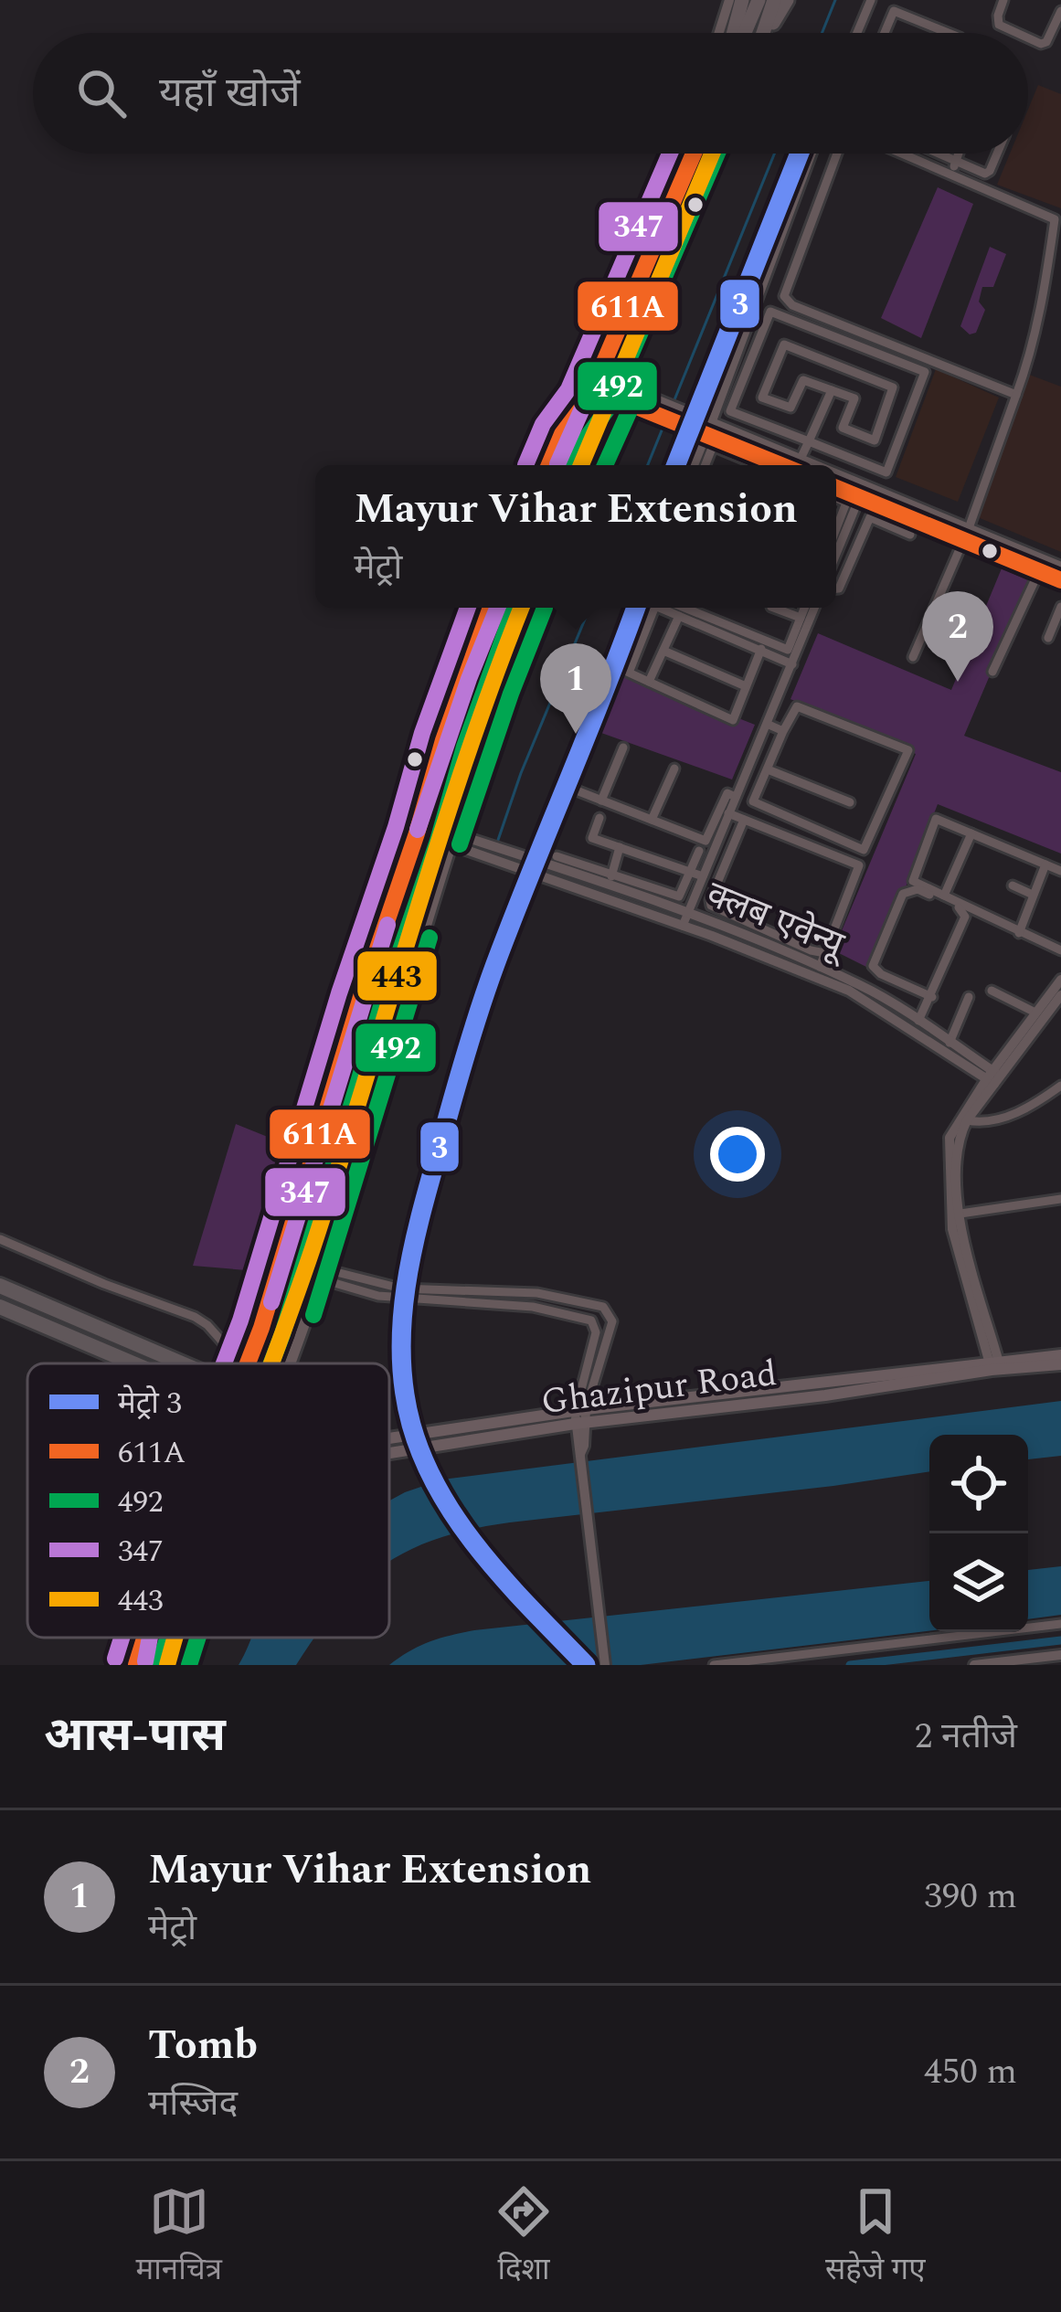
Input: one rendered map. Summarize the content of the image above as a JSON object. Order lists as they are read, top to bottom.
{
  "streets": {
    "main road": ["Ghazipur Road"],
    "street": ["क्लब एवेन्यू"]
  },
  "lines": [
    "metro line 3",
    "transit line 611A",
    "transit line 492",
    "transit line 347",
    "transit line 443"
  ],
  "legend": [
    "मेट्रो 3",
    "611A",
    "492",
    "347",
    "443"
  ],
  "page": {
    "search": "यहाँ खोजें",
    "popup": ["Mayur Vihar Extension", "मेट्रो"],
    "pins": ["2", "1"],
    "heading": ["आस-पास", "2 नतीजे"],
    "list": [
      {
        "mark": "1",
        "name": "Mayur Vihar Extension",
        "note": "मेट्रो",
        "value": "390 m"
      },
      {
        "mark": "2",
        "name": "Tomb",
        "note": "मस्जिद",
        "value": "450 m"
      }
    ],
    "nav": ["मानचित्र", "दिशा", "सहेजे गए"]
  }
}
